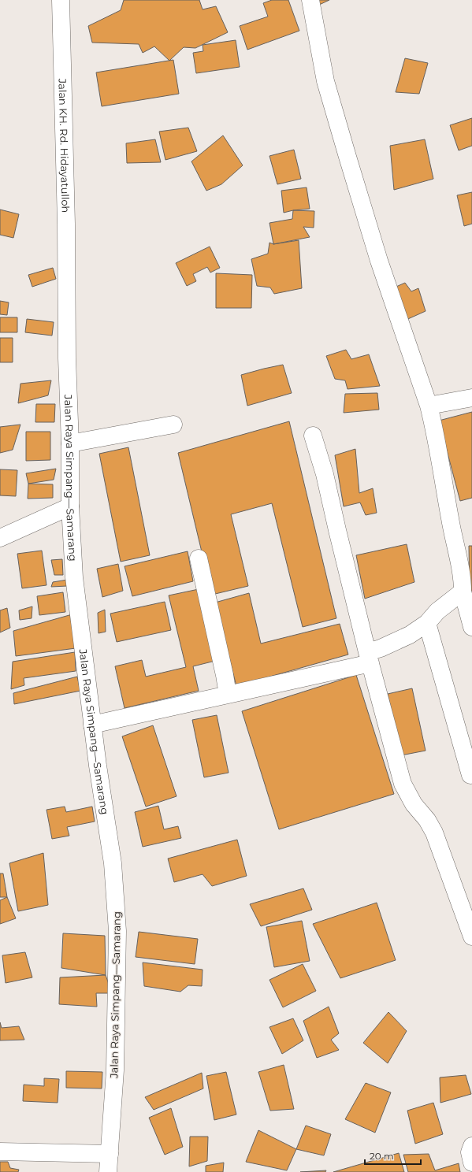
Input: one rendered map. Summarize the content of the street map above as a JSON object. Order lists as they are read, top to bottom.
{
  "streets": {
    "street": ["Jalan KH. Rd. Hidayatulloh", "Jalan Raya Simpang—Samarang"]
  },
  "crossings": [
    ["Jalan KH. Rd. Hidayatulloh", "Jalan Raya Simpang—Samarang"]
  ],
  "scale_bar": "20 m"
}
